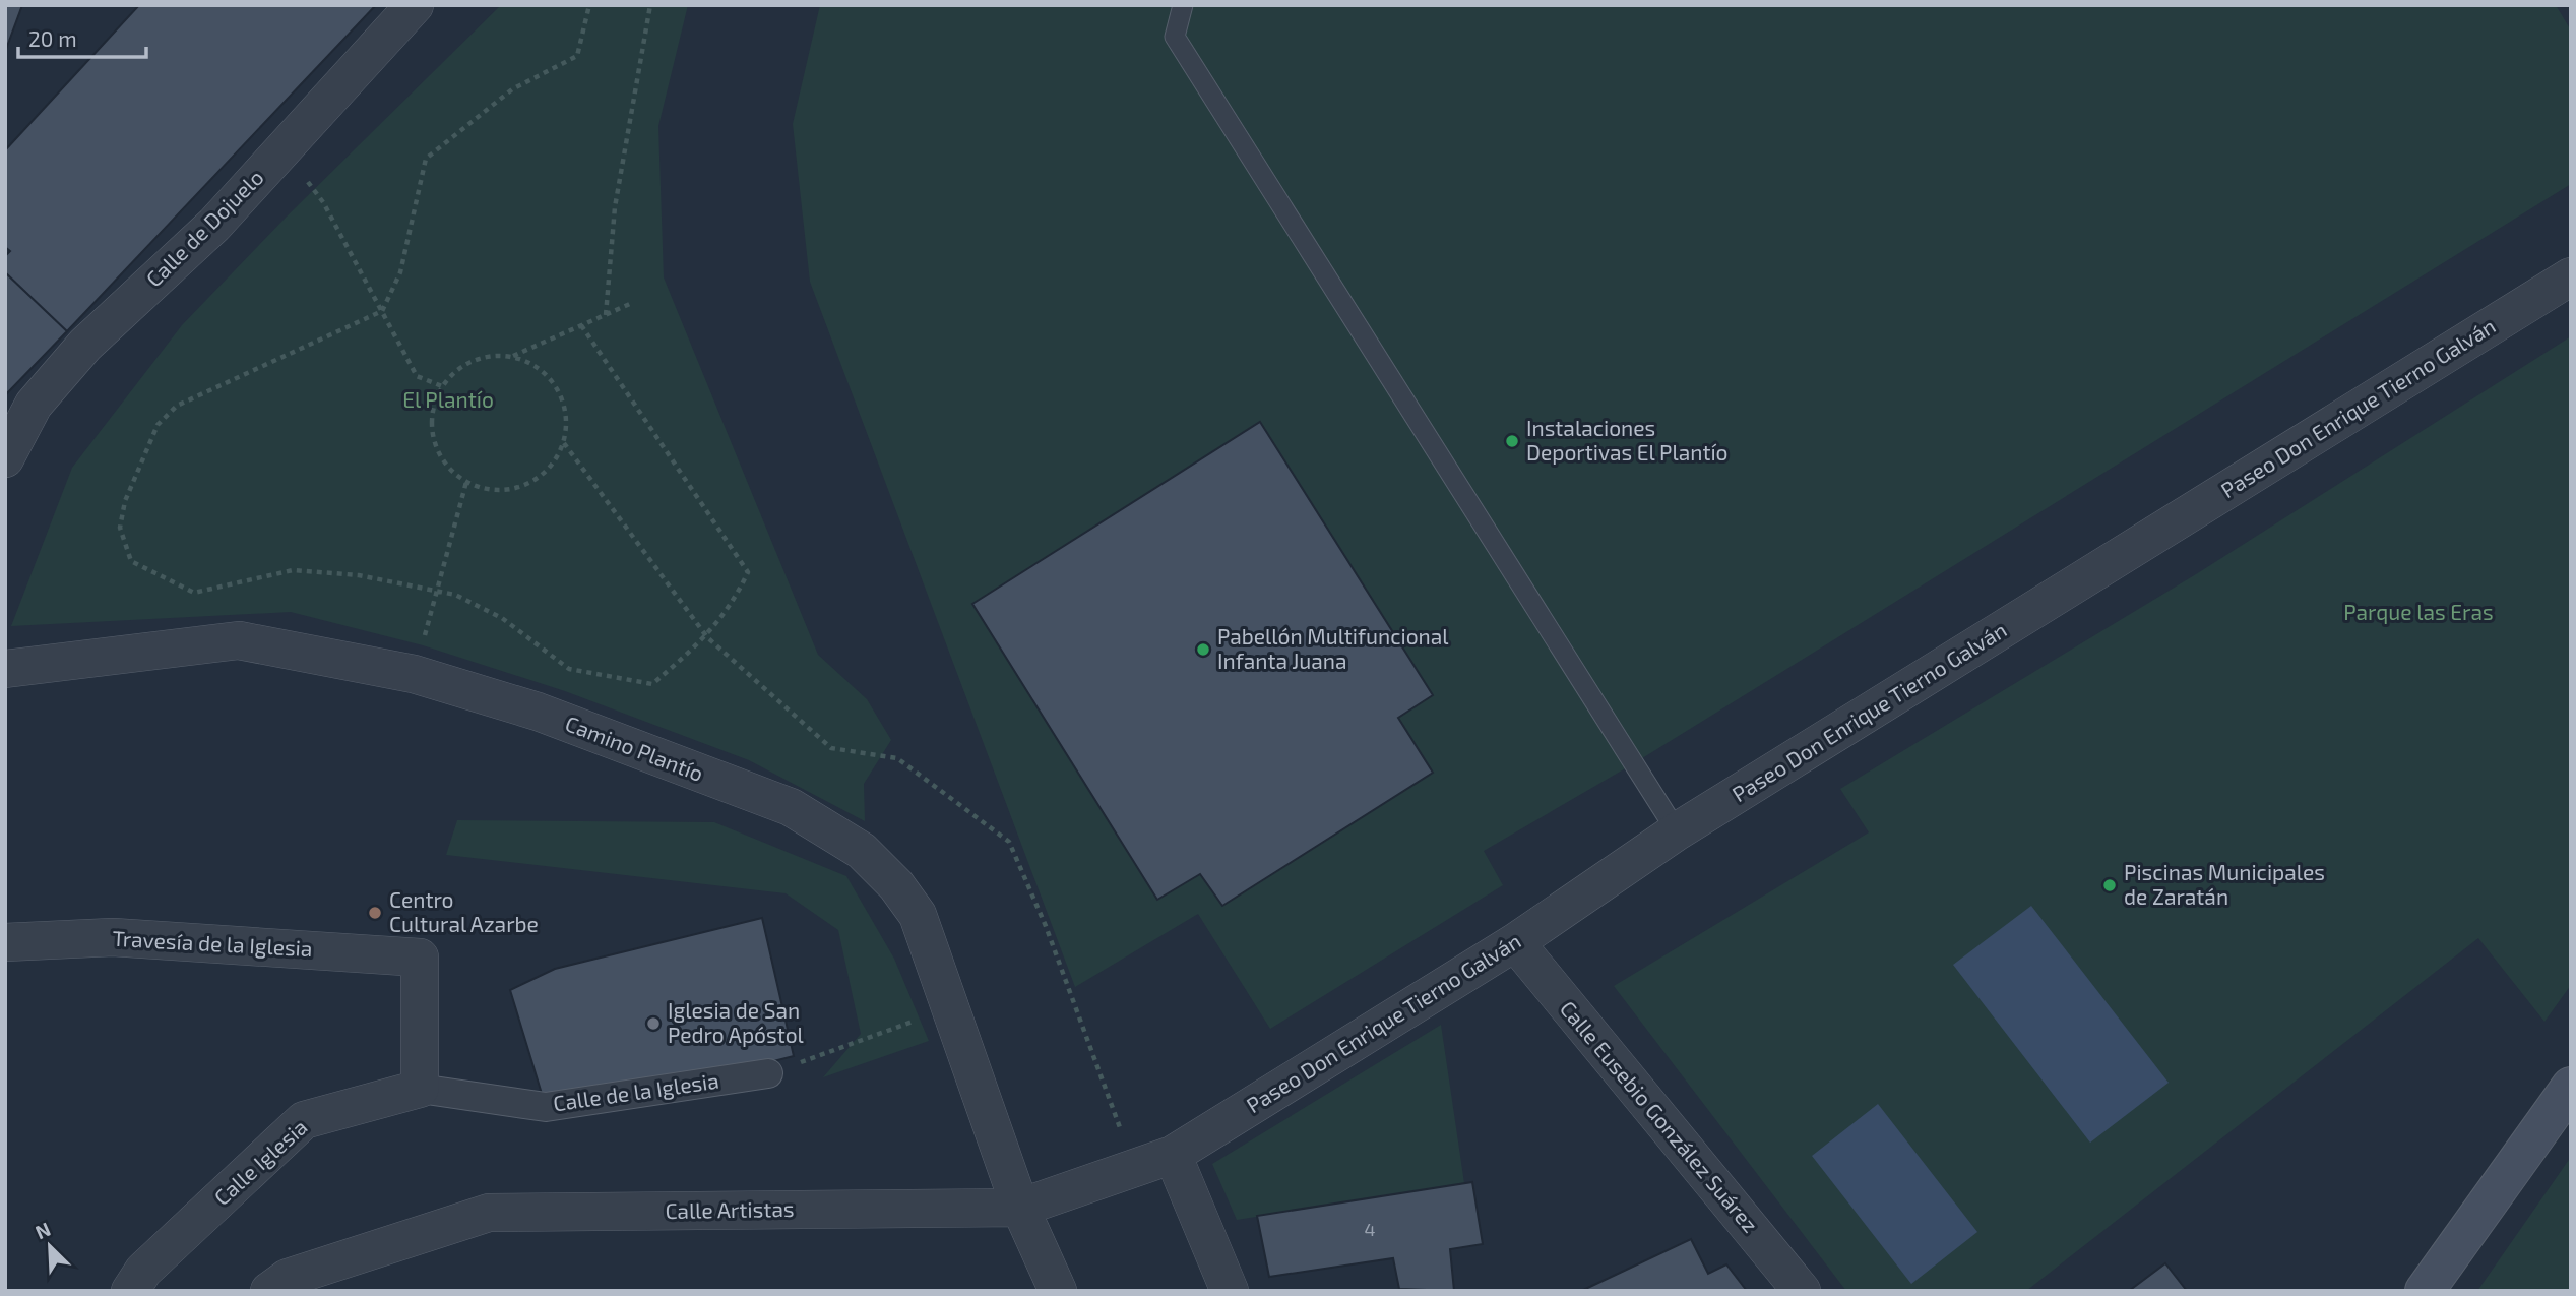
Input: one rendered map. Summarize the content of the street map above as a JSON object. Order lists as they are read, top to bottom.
{
  "streets": {
    "street": [
      "Calle de Dojuelo",
      "Paseo Don Enrique Tierno Galván",
      "Camino Plantío",
      "Travesía de la Iglesia",
      "Calle de la Iglesia",
      "Calle Eusebio González Suárez",
      "Calle Iglesia",
      "Calle Artistas"
    ]
  },
  "crossings": [
    ["Paseo Don Enrique Tierno Galván", "Calle Eusebio González Suárez"],
    ["Paseo Don Enrique Tierno Galván", "Calle Artistas"],
    ["Camino Plantío", "Calle Artistas"],
    ["Travesía de la Iglesia", "Calle de la Iglesia"],
    ["Travesía de la Iglesia", "Calle Iglesia"],
    ["Calle de la Iglesia", "Calle Iglesia"]
  ],
  "parks": ["El Plantío", "Parque las Eras"],
  "places": [
    "Instalaciones Deportivas El Plantío",
    "Pabellón Multifuncional Infanta Juana",
    "Piscinas Municipales de Zaratán",
    "Centro Cultural Azarbe",
    "Iglesia de San Pedro Apóstol"
  ],
  "house_numbers": ["4"],
  "scale_bar": "20 m",
  "north": "top left"
}
